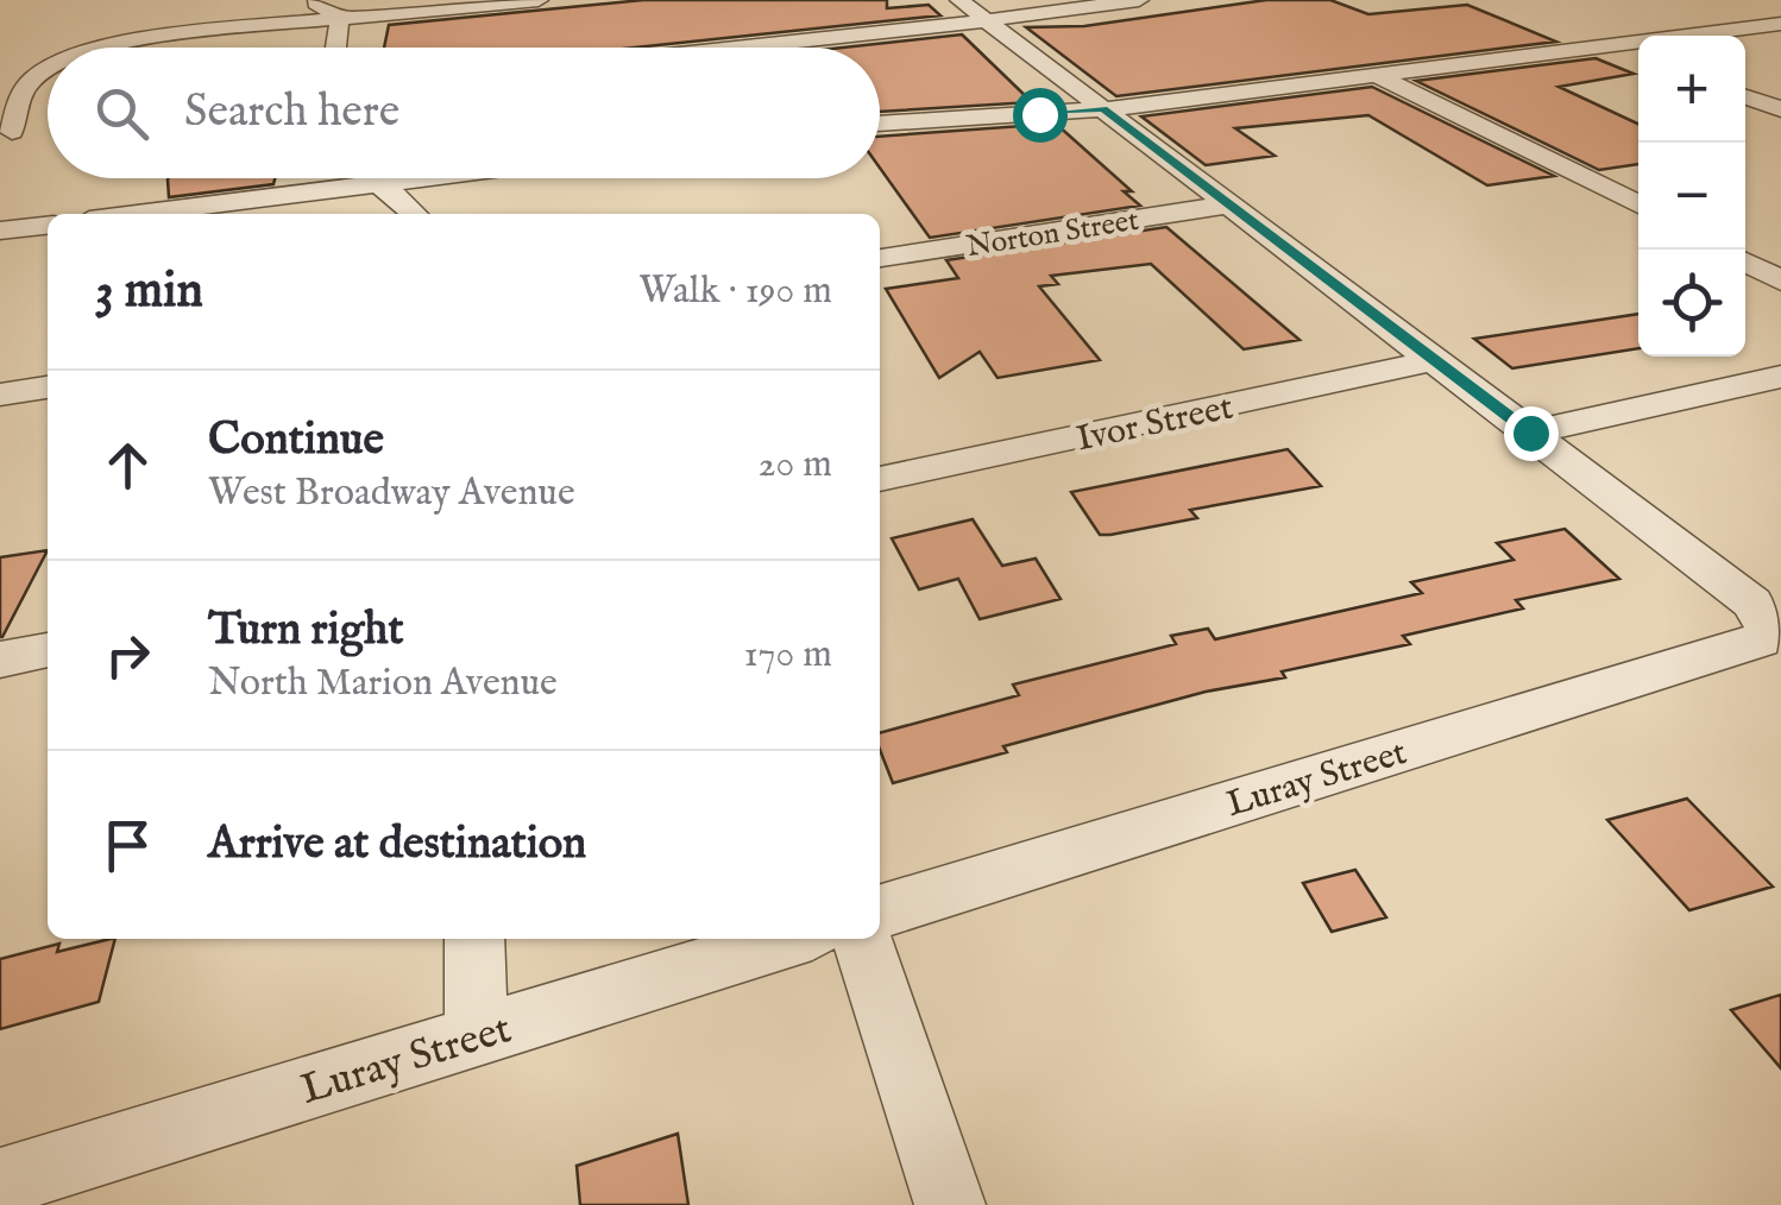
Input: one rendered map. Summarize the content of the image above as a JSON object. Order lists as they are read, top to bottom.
{
  "streets": {
    "street": ["Norton Street", "Ivor Street", "Luray Street"]
  },
  "page": {
    "map_buttons": ["+", "−"],
    "search": "Search here",
    "heading": ["3 min", "Walk · 190 m"],
    "list": [
      ["Continue", "West Broadway Avenue", "20 m"],
      ["Turn right", "North Marion Avenue", "170 m"],
      "Arrive at destination"
    ]
  }
}
